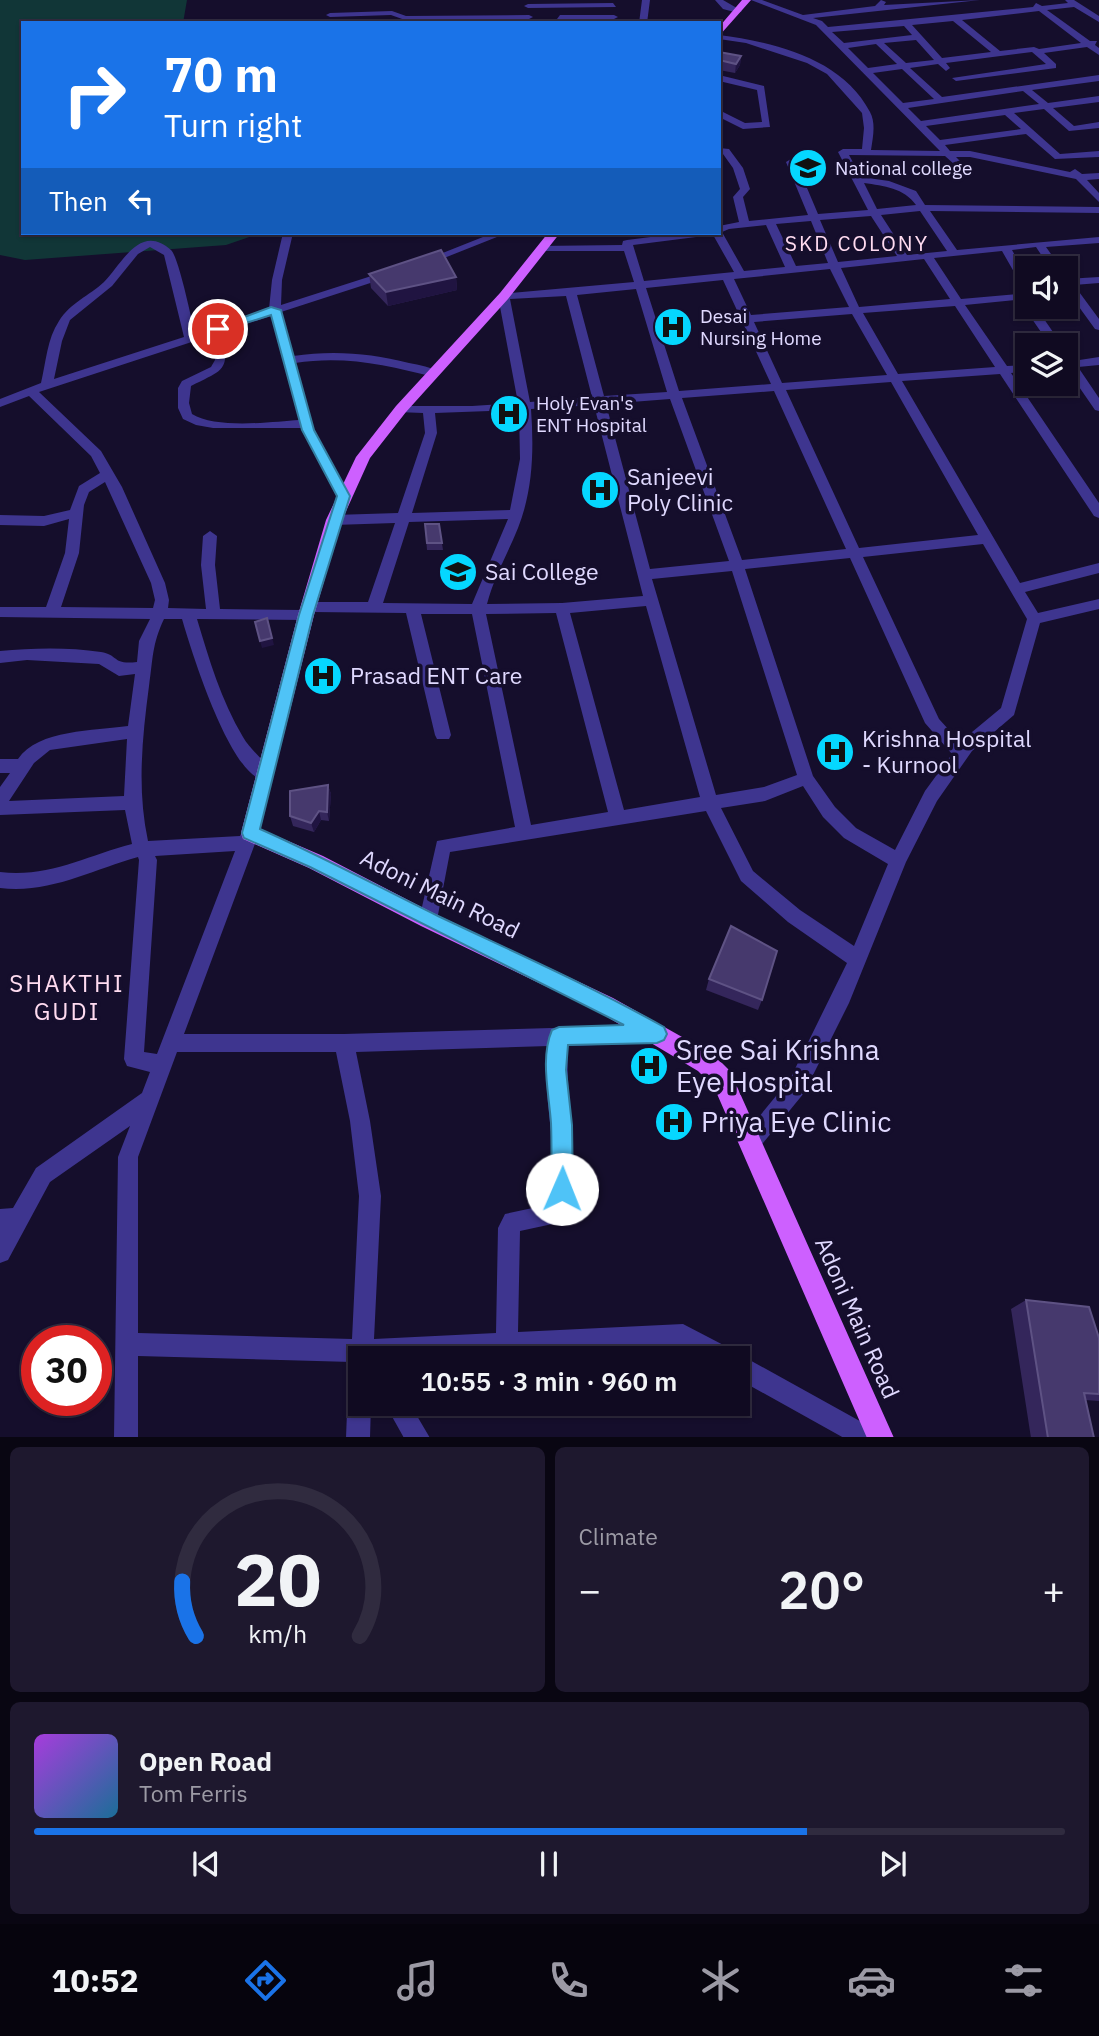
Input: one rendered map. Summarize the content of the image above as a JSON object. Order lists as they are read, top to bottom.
{
  "streets": {
    "main road": ["Adoni Main Road"]
  },
  "districts": ["SKD COLONY", "SHAKTHI GUDI"],
  "places": {
    "school or university": ["National college", "Sai College"],
    "hospital": [
      "Desai Nursing Home",
      "Holy Evan's ENT Hospital",
      "Sanjeevi Poly Clinic",
      "Prasad ENT Care",
      "Krishna Hospital - Kurnool",
      "Sree Sai Krishna Eye Hospital",
      "Priya Eye Clinic"
    ]
  },
  "page": {
    "turn": ["70 m", "Turn right"],
    "then": "Then",
    "limit": "30",
    "trip": "10:55 · 3 min · 960 m",
    "tile": "Climate",
    "heat": ["−", "20°", "+"],
    "song": ["Open Road", "Tom Ferris"],
    "tabs": "10:52",
    "gauge": ["20", "km/h"]
  }
}
